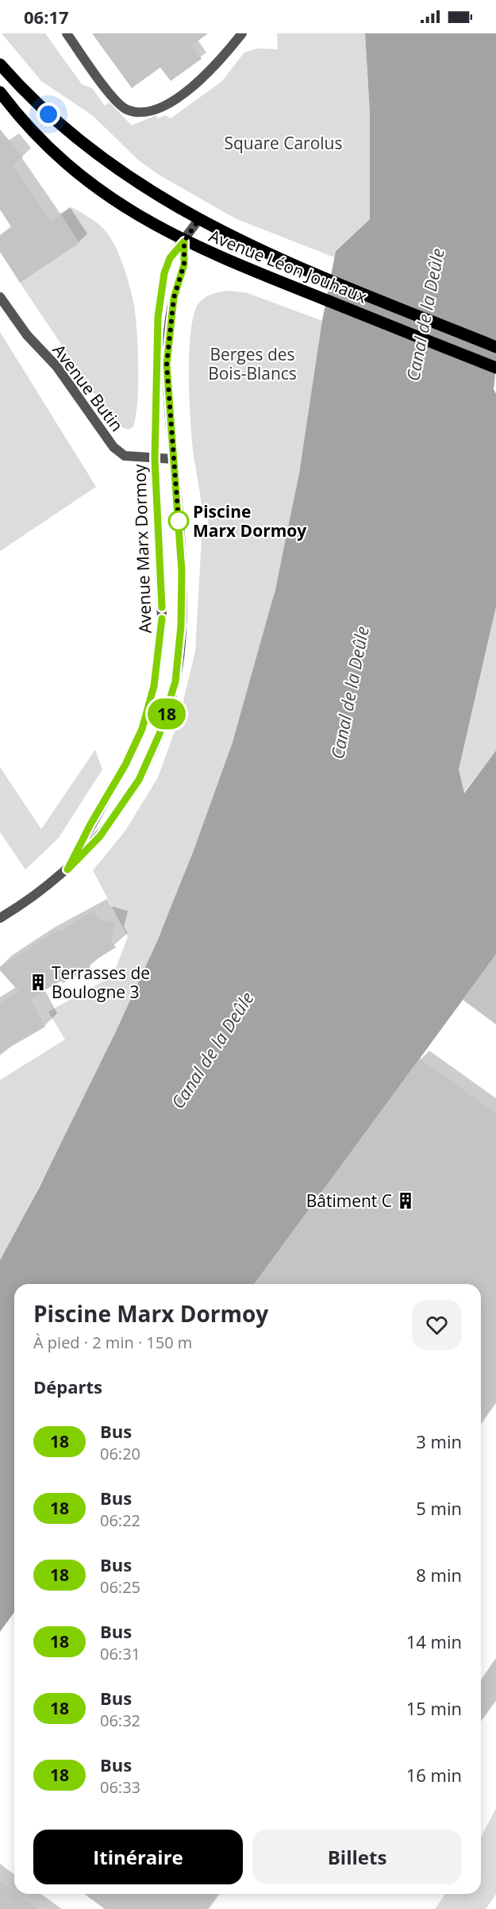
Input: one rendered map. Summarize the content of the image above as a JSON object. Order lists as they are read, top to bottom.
{
  "streets": {
    "main road": ["Avenue Léon Jouhaux"],
    "street": ["Avenue Butin", "Avenue Marx Dormoy"]
  },
  "crossings": [
    ["Avenue Léon Jouhaux", "Avenue Marx Dormoy"],
    ["Avenue Butin", "Avenue Marx Dormoy"]
  ],
  "water": ["Canal de la Deûle"],
  "parks": ["Square Carolus", "Berges des Bois-Blancs"],
  "places": {
    "other": ["Piscine Marx Dormoy"],
    "building": ["Terrasses de Boulogne 3", "Bâtiment C"]
  },
  "lines": ["bus line 18"],
  "page": {
    "status": "06:17",
    "on_map": "18",
    "heading": [
      ["Piscine Marx Dormoy", "À pied · 2 min · 150 m"],
      "Départs"
    ],
    "list": [
      {
        "mark": "18",
        "name": "Bus",
        "note": "06:20",
        "value": "3 min"
      },
      {
        "mark": "18",
        "name": "Bus",
        "note": "06:22",
        "value": "5 min"
      },
      {
        "mark": "18",
        "name": "Bus",
        "note": "06:25",
        "value": "8 min"
      },
      {
        "mark": "18",
        "name": "Bus",
        "note": "06:31",
        "value": "14 min"
      },
      {
        "mark": "18",
        "name": "Bus",
        "note": "06:32",
        "value": "15 min"
      },
      {
        "mark": "18",
        "name": "Bus",
        "note": "06:33",
        "value": "16 min"
      }
    ],
    "buttons": ["Itinéraire", "Billets"]
  }
}
